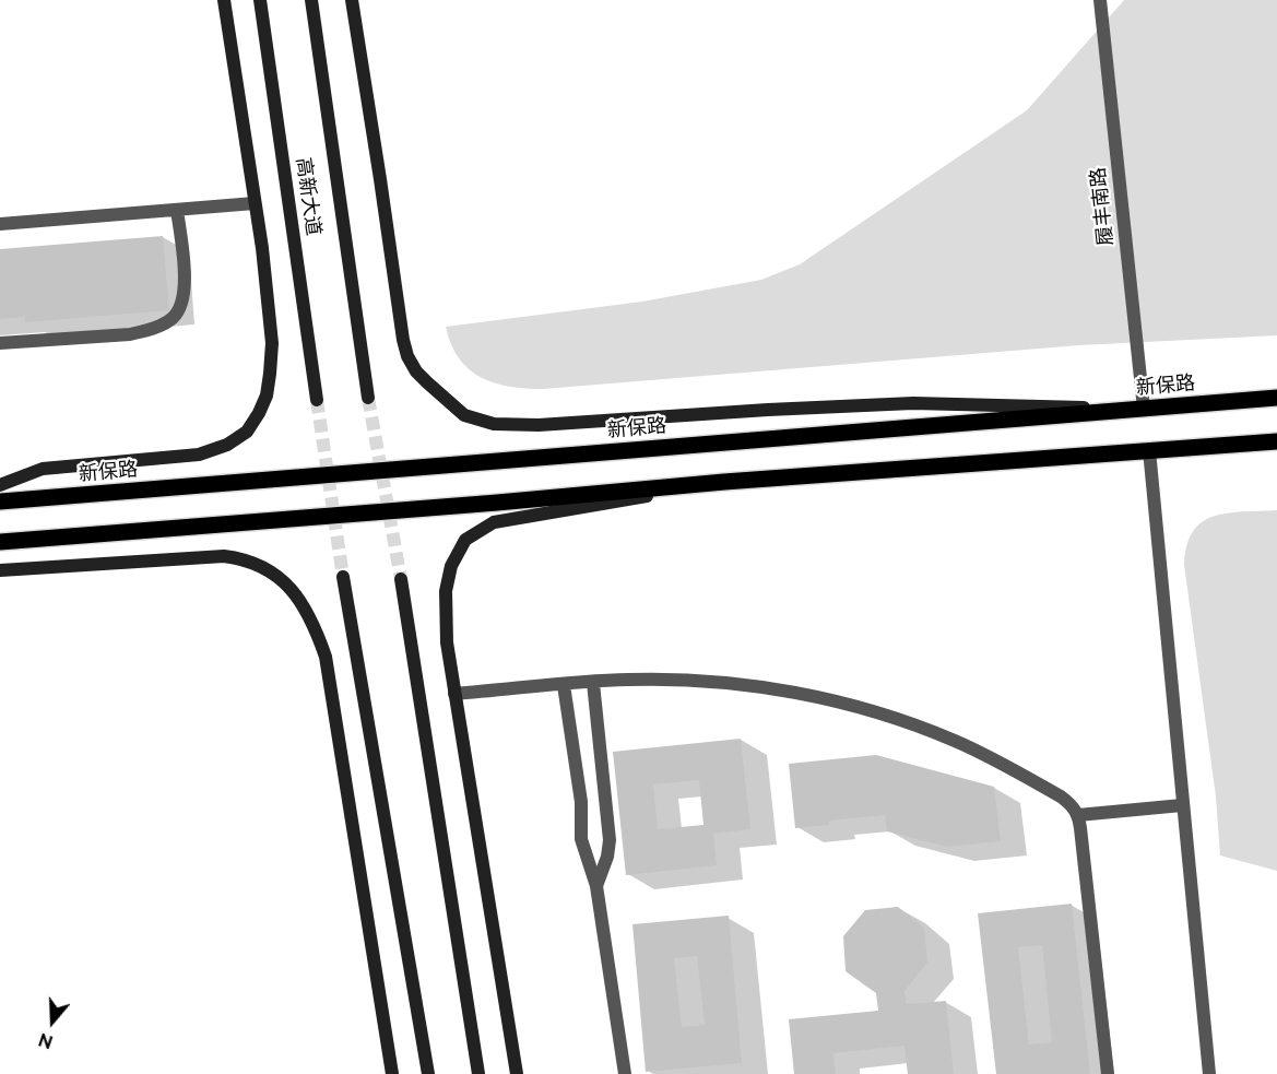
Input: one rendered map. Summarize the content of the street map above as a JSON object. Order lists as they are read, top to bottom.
{
  "streets": {
    "main road": ["高新大道", "新保路"],
    "street": ["履丰南路"]
  },
  "crossings": [
    ["履丰南路", "新保路"]
  ],
  "north": "bottom"
}
